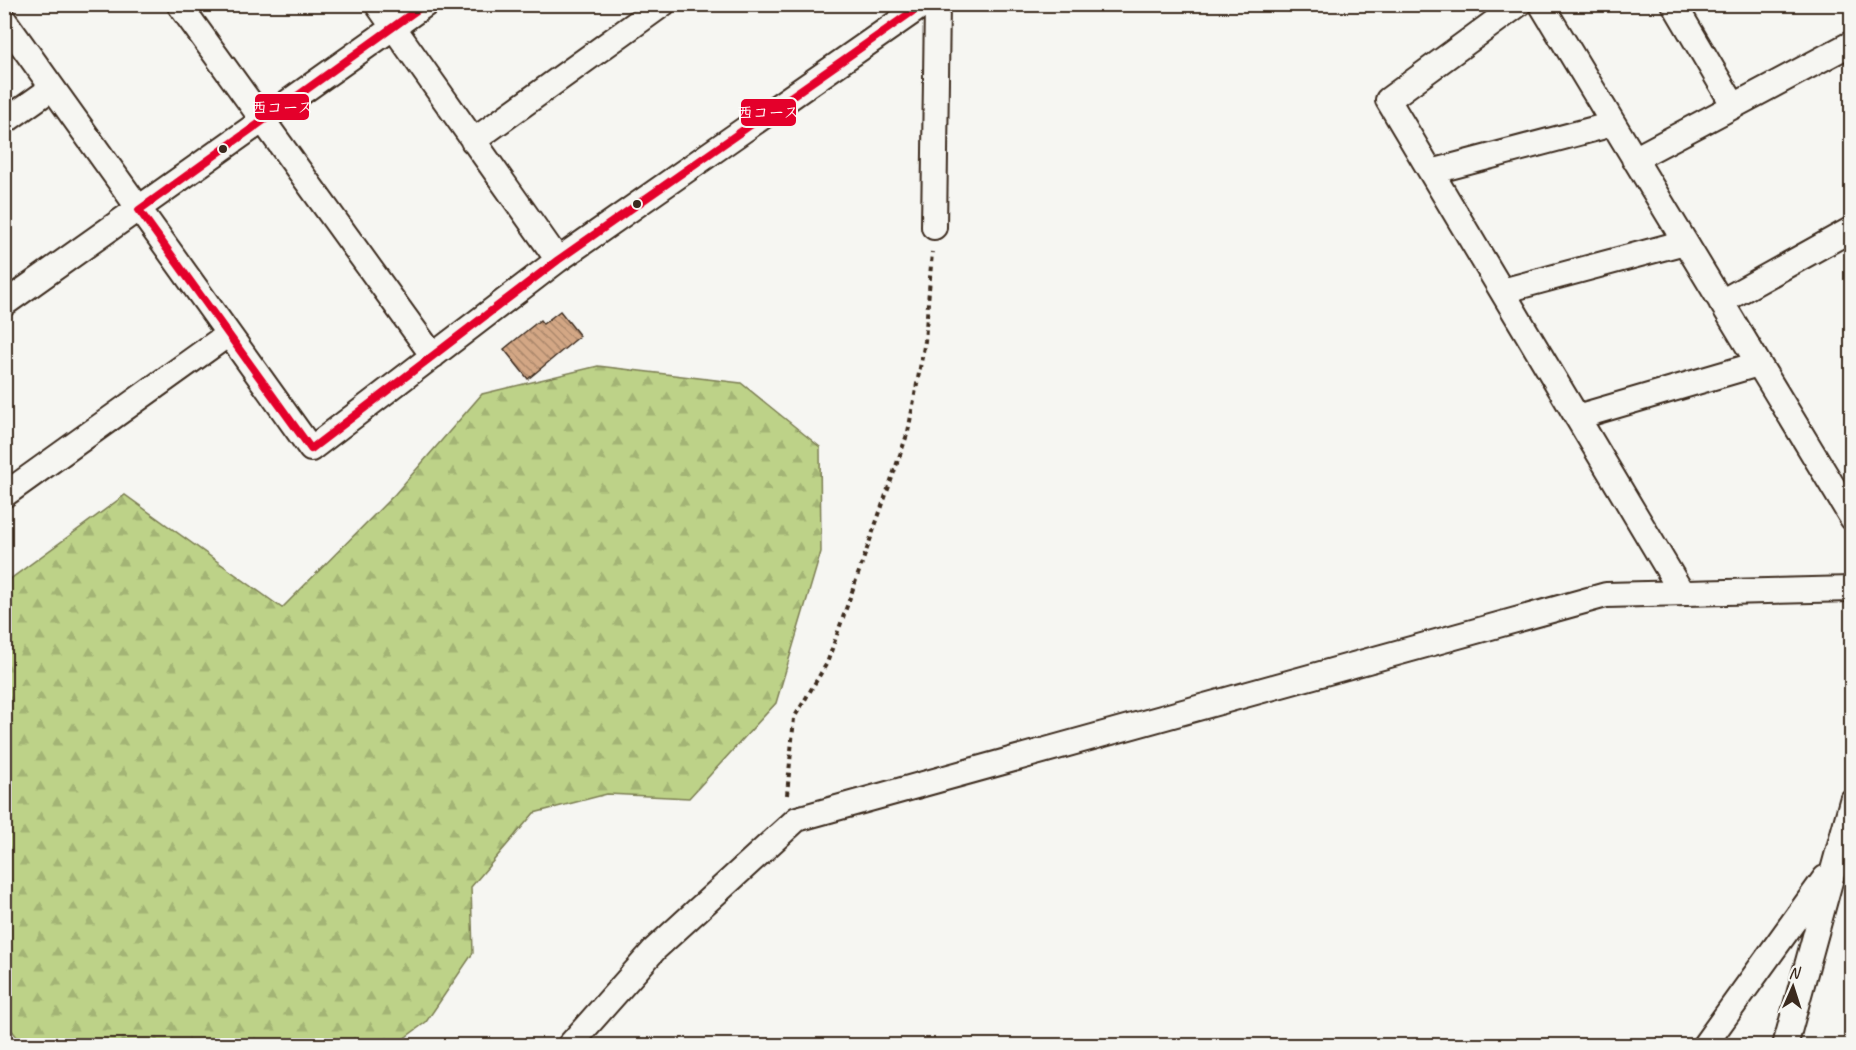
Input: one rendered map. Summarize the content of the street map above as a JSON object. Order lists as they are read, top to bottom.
{
  "lines": ["transit line 西コース"],
  "north": "top"
}
